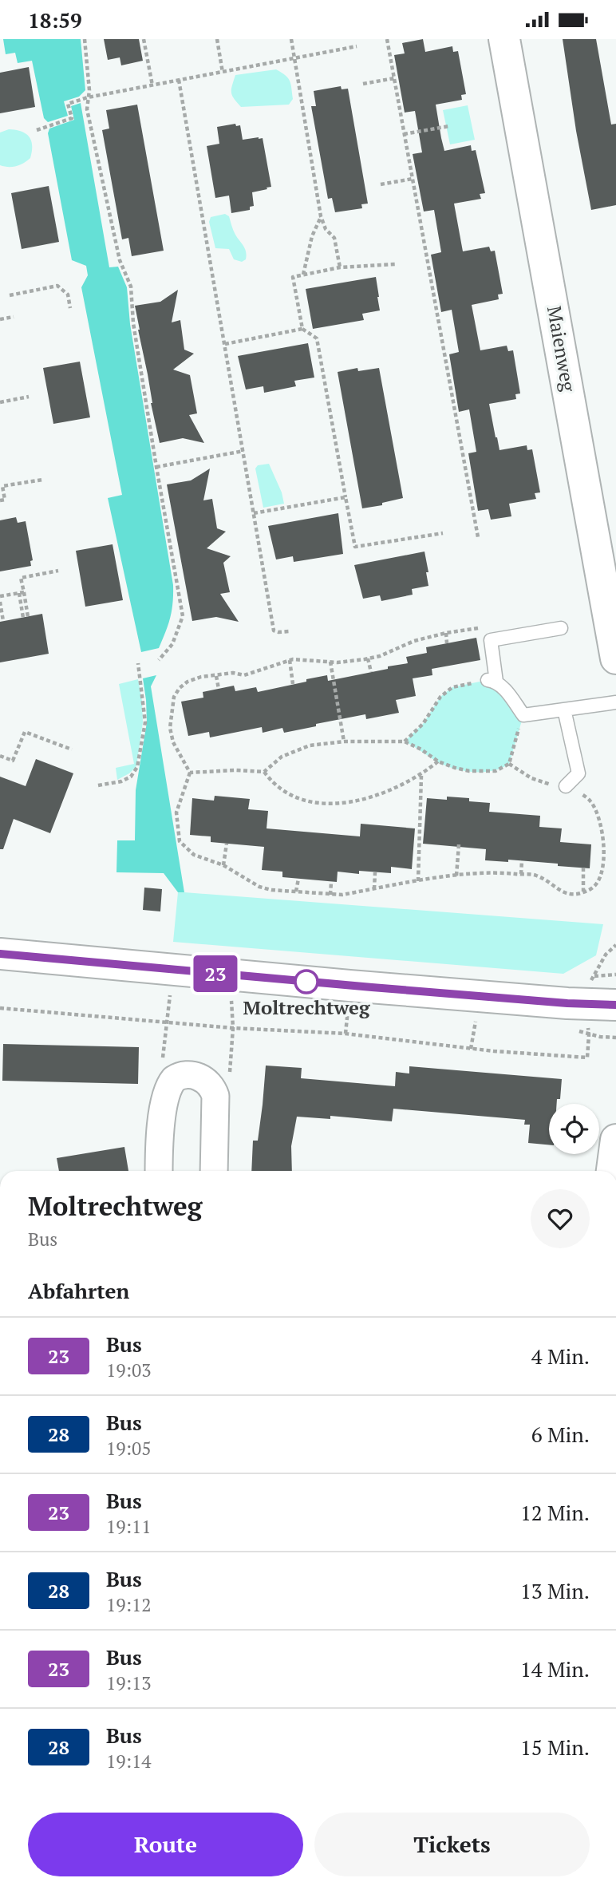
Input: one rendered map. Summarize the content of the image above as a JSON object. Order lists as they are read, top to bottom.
{
  "streets": {
    "street": ["Maienweg"]
  },
  "places": ["Moltrechtweg"],
  "lines": ["bus line 23"],
  "page": {
    "status": "18:59",
    "on_map": "23",
    "heading": [
      ["Moltrechtweg", "Bus"],
      "Abfahrten"
    ],
    "list": [
      {
        "mark": "23",
        "name": "Bus",
        "note": "19:03",
        "value": "4 Min."
      },
      {
        "mark": "28",
        "name": "Bus",
        "note": "19:05",
        "value": "6 Min."
      },
      {
        "mark": "23",
        "name": "Bus",
        "note": "19:11",
        "value": "12 Min."
      },
      {
        "mark": "28",
        "name": "Bus",
        "note": "19:12",
        "value": "13 Min."
      },
      {
        "mark": "23",
        "name": "Bus",
        "note": "19:13",
        "value": "14 Min."
      },
      {
        "mark": "28",
        "name": "Bus",
        "note": "19:14",
        "value": "15 Min."
      }
    ],
    "buttons": ["Route", "Tickets"]
  }
}
